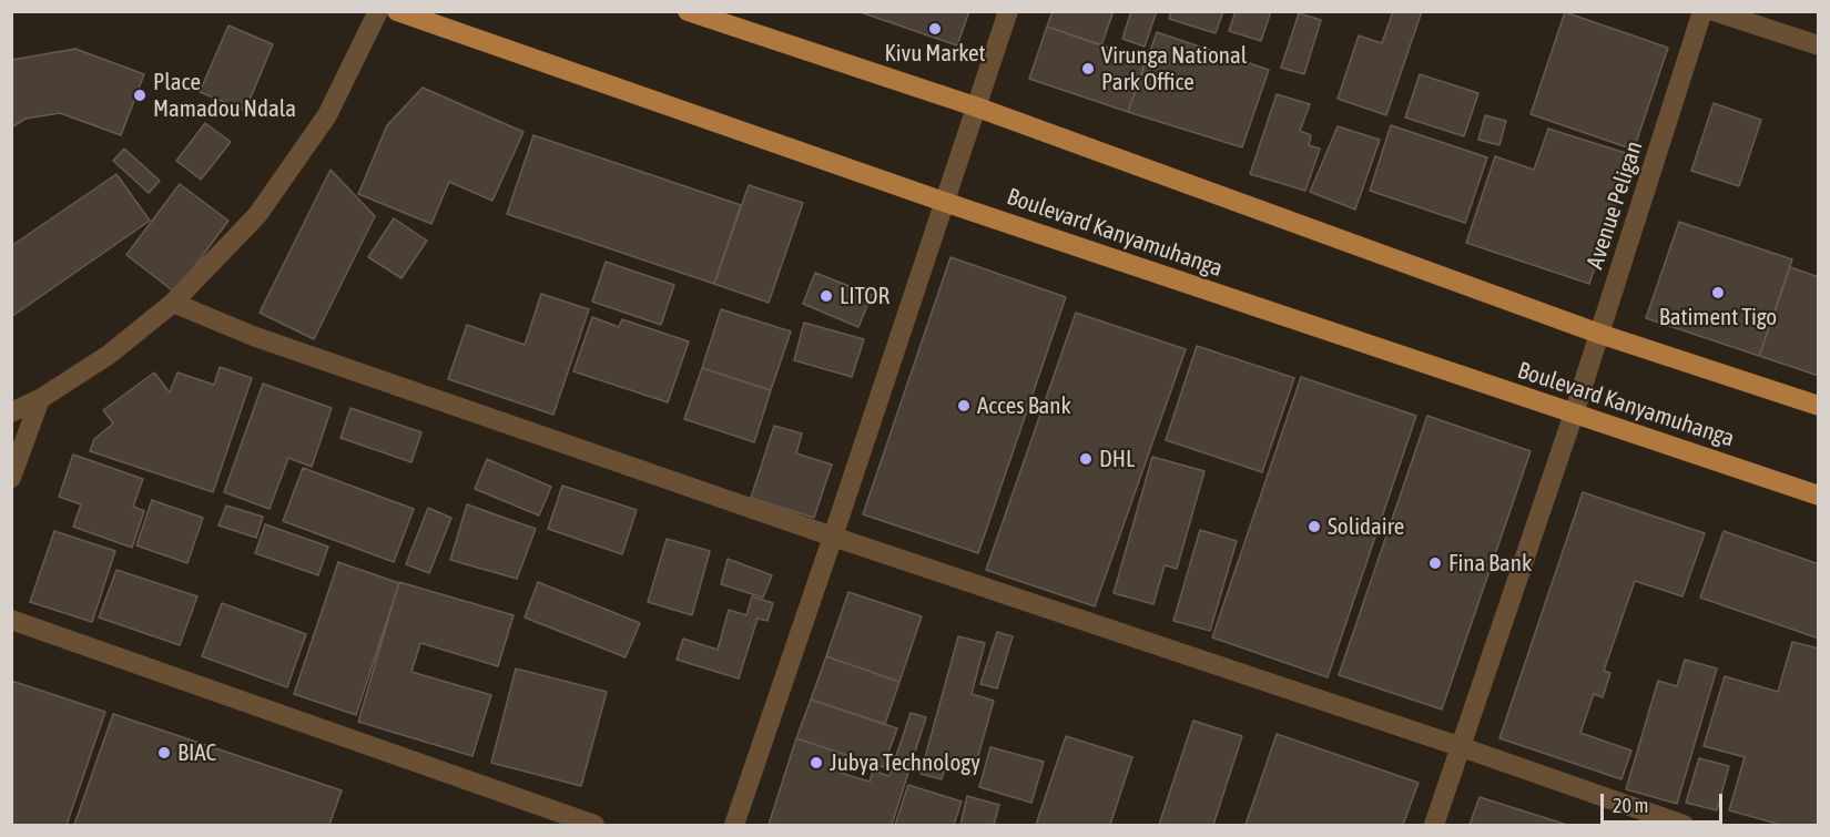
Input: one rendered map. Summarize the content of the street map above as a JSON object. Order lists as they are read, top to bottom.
{
  "streets": {
    "main road": ["Boulevard Kanyamuhanga"],
    "street": ["Avenue Peligan"]
  },
  "crossings": [
    ["Avenue Peligan", "Boulevard Kanyamuhanga"]
  ],
  "places": [
    "Kivu Market",
    "Virunga National Park Office",
    "Place Mamadou Ndala",
    "Batiment Tigo",
    "LITOR",
    "Acces Bank",
    "DHL",
    "Solidaire",
    "Fina Bank",
    "BIAC",
    "Jubya Technology"
  ],
  "scale_bar": "20 m"
}
